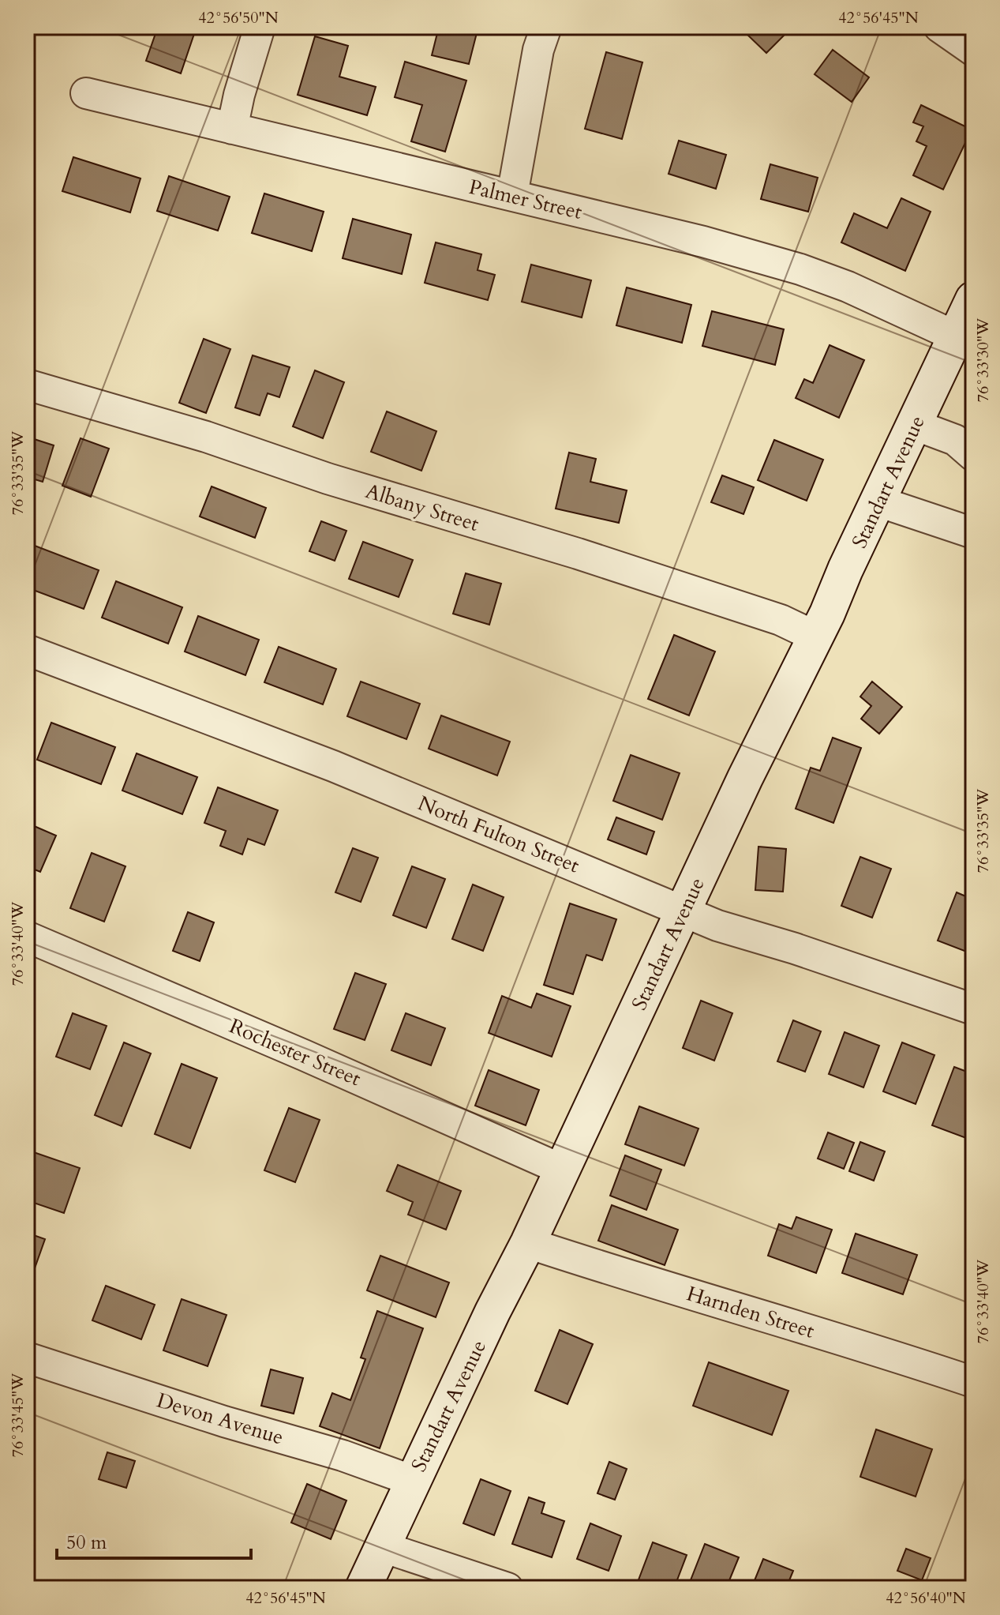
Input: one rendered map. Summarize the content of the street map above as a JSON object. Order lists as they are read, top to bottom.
{
  "streets": {
    "street": [
      "Palmer Street",
      "Standart Avenue",
      "Albany Street",
      "North Fulton Street",
      "Rochester Street",
      "Harnden Street",
      "Devon Avenue"
    ]
  },
  "crossings": [
    ["Palmer Street", "Standart Avenue"],
    ["Standart Avenue", "Albany Street"],
    ["Standart Avenue", "North Fulton Street"],
    ["Standart Avenue", "Rochester Street"],
    ["Standart Avenue", "Harnden Street"],
    ["Standart Avenue", "Devon Avenue"]
  ],
  "scale_bar": "50 m",
  "coordinates": [
    "42°56'50\"N",
    "42°56'45\"N",
    "76°33'30\"W",
    "76°33'35\"W",
    "76°33'40\"W",
    "76°33'45\"W",
    "42°56'40\"N"
  ]
}
